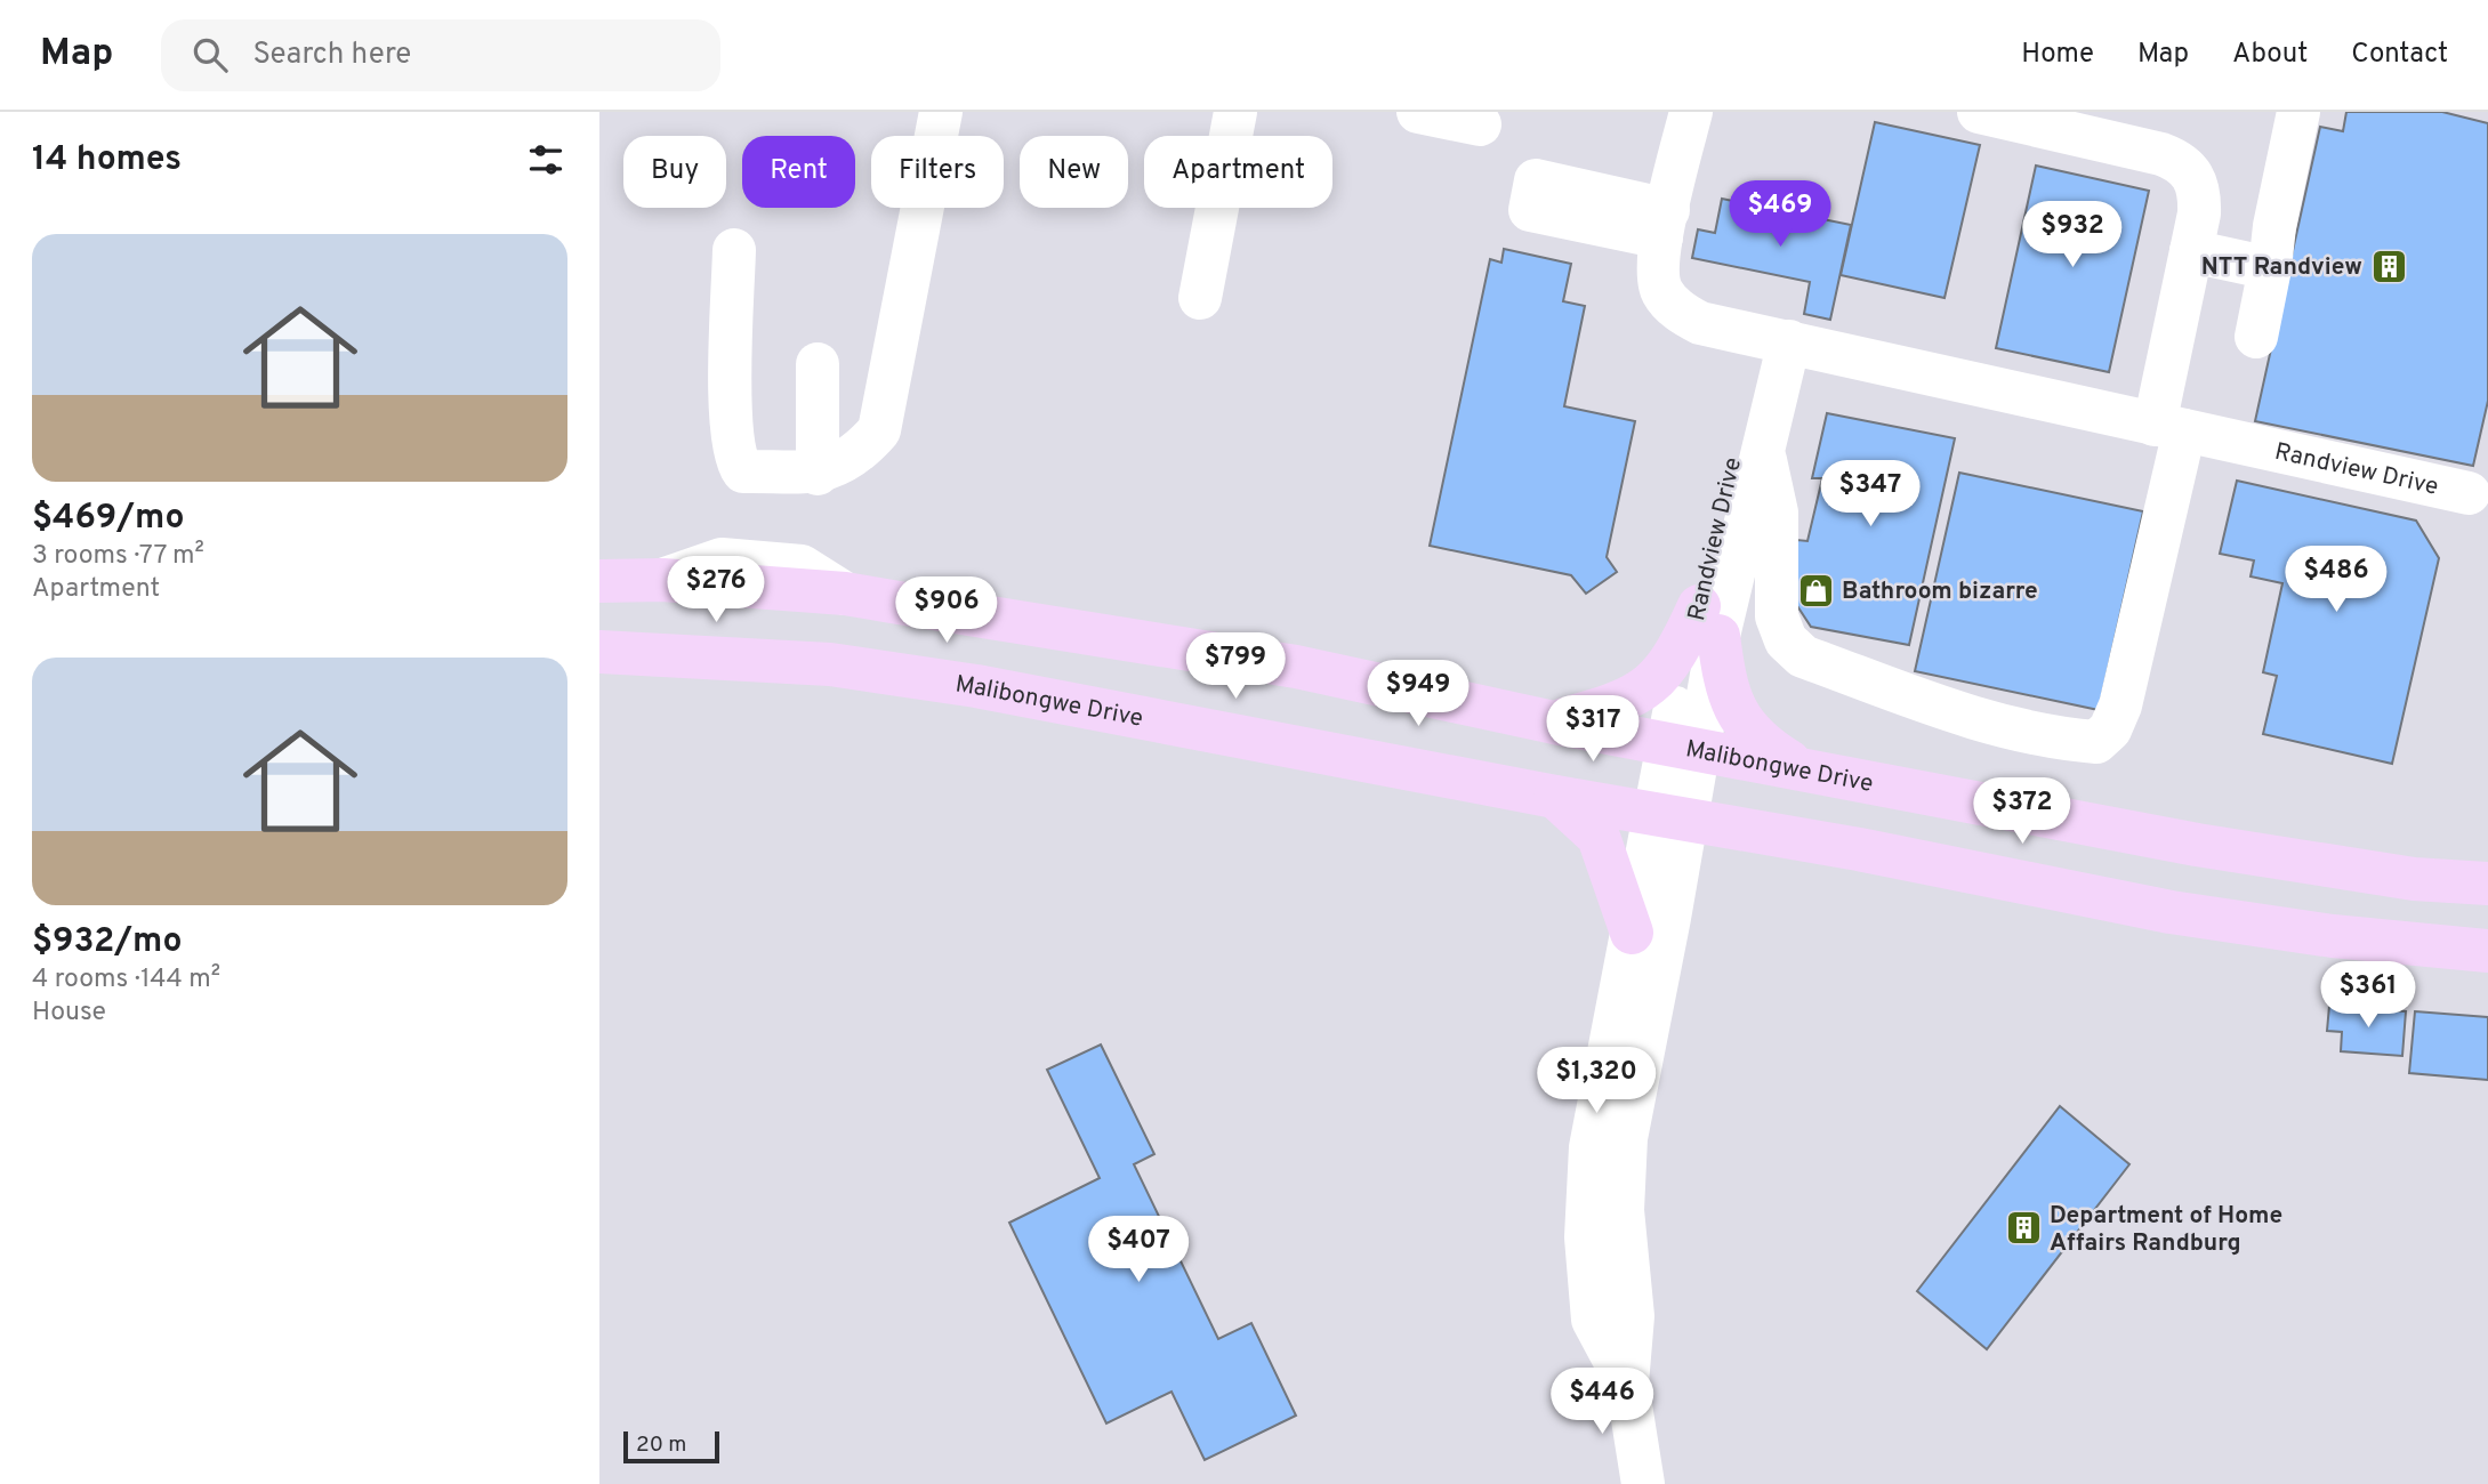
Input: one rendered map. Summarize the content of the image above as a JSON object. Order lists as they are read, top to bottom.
{
  "streets": {
    "main road": ["Malibongwe Drive"],
    "street": ["Randview Drive"]
  },
  "crossings": [
    ["Randview Drive", "Malibongwe Drive"]
  ],
  "places": {
    "building": ["NTT Randview", "Department of Home Affairs Randburg"],
    "shop": ["Bathroom bizarre"]
  },
  "scale_bar": "20 m",
  "page": {
    "header": "Map",
    "search": "Search here",
    "nav": [
      "Home",
      "Map",
      "About",
      "Contact"
    ],
    "heading": "14 homes",
    "chip": [
      "Buy",
      "Rent",
      "Filters",
      "New",
      "Apartment"
    ],
    "price": [
      "$469",
      "$932",
      "$347",
      "$486",
      "$276",
      "$906",
      "$799",
      "$949",
      "$317",
      "$372",
      "$361",
      "$1,320",
      "$407",
      "$446"
    ],
    "list": [
      {
        "name": "$469/mo",
        "note": "3 rooms · 77 m² · Apartment"
      },
      {
        "name": "$932/mo",
        "note": "4 rooms · 144 m² · House"
      }
    ],
    "scale": "20 m"
  }
}
